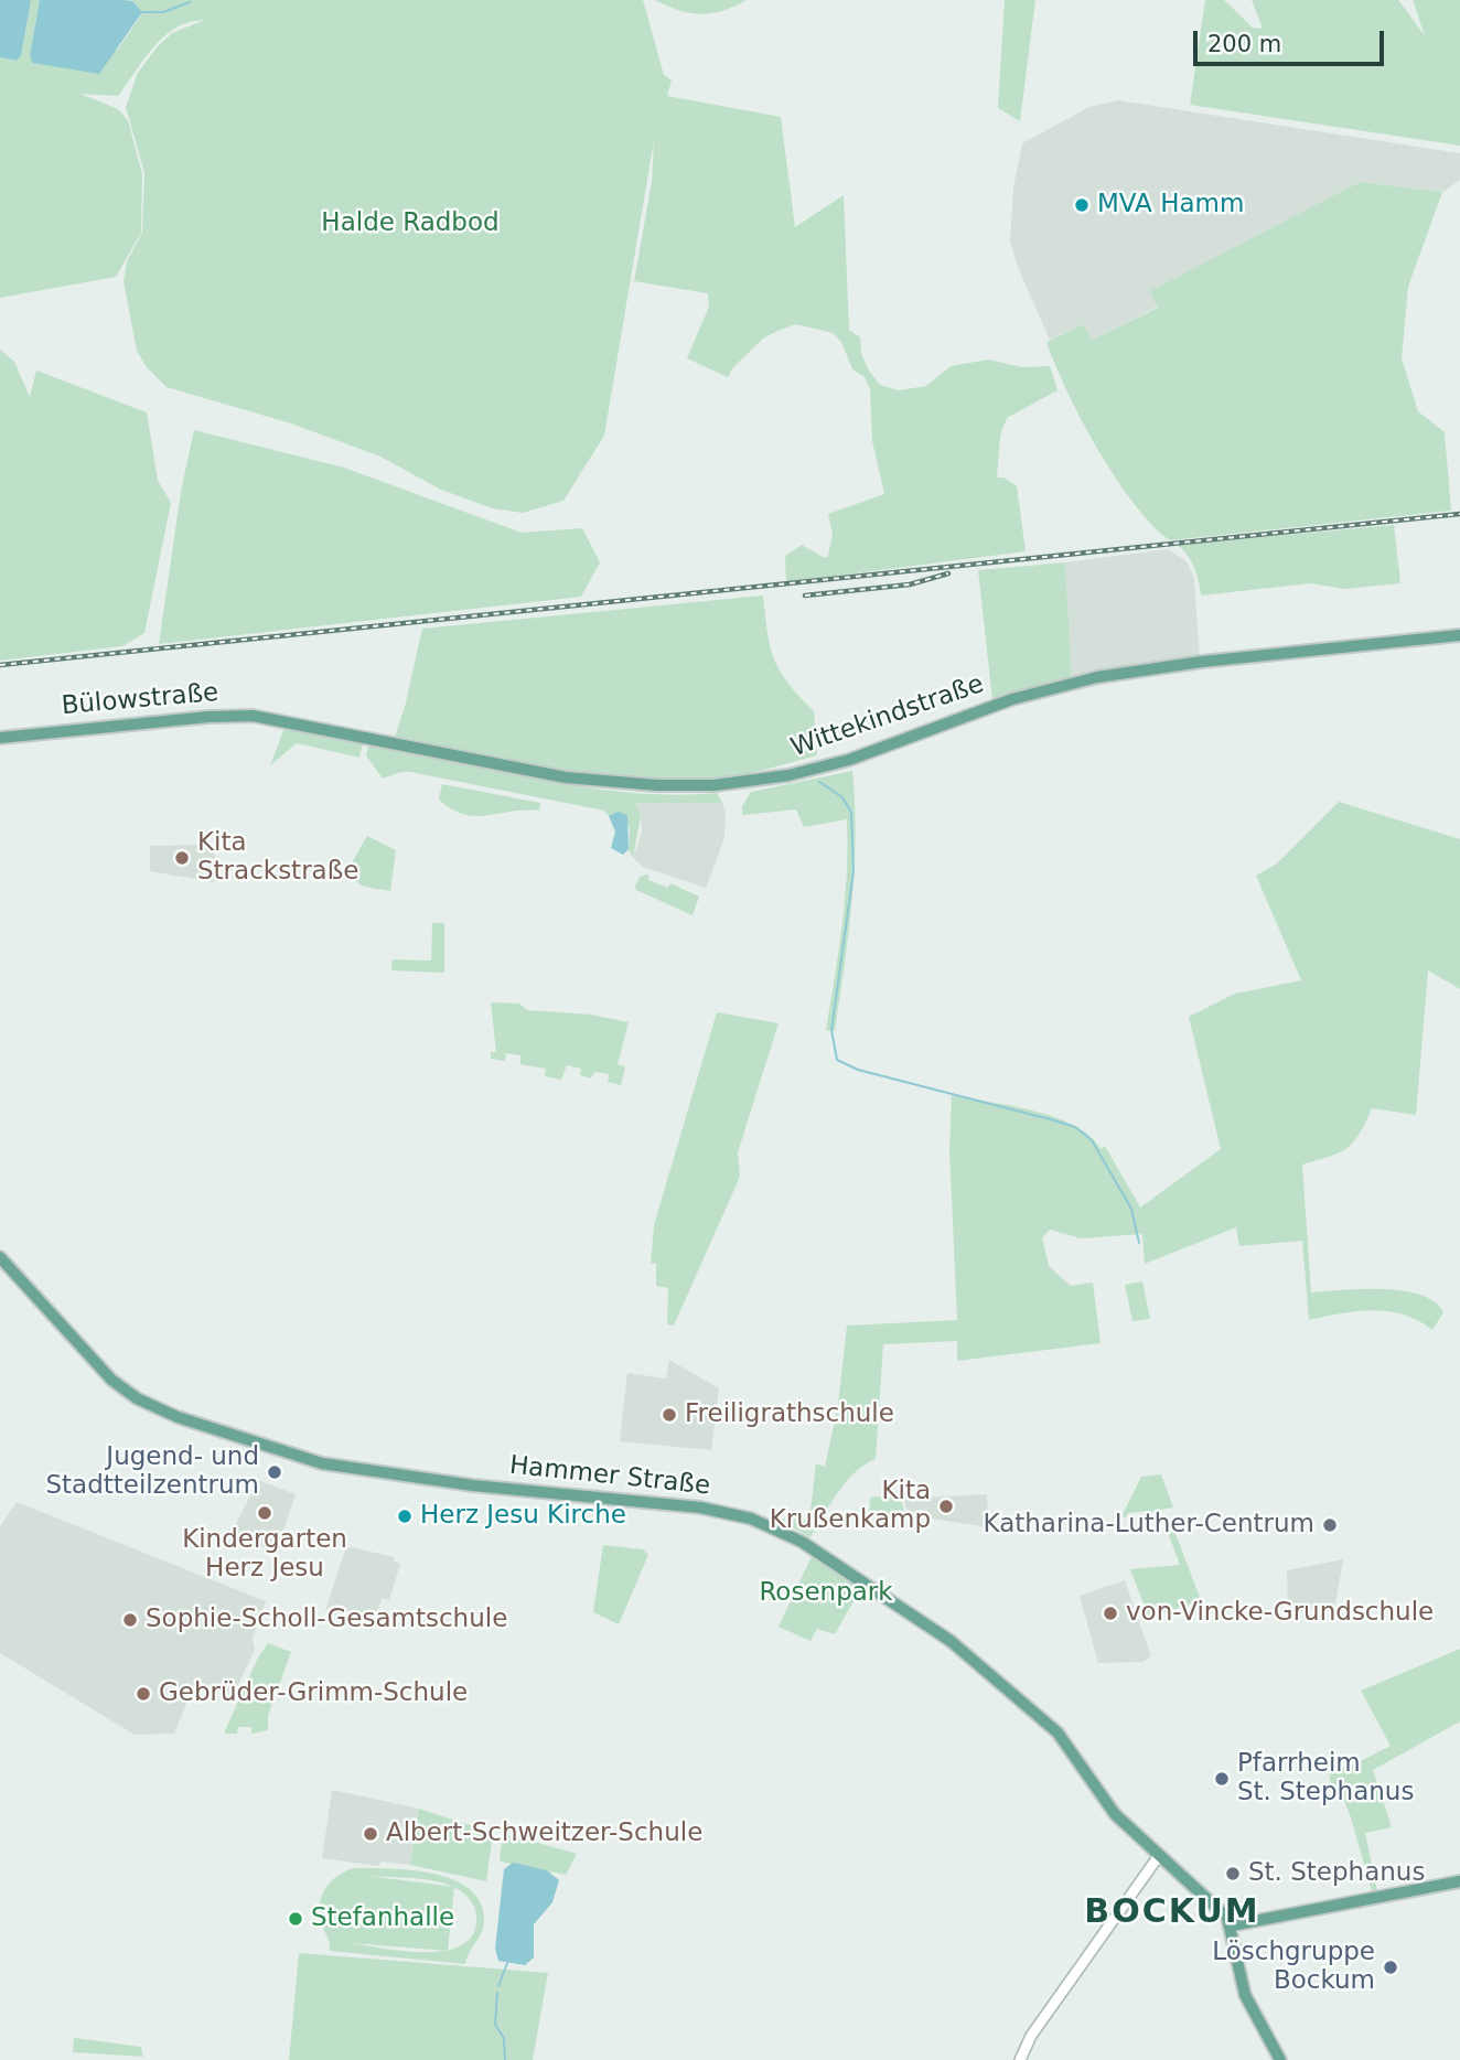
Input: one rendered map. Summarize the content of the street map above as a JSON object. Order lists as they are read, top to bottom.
{
  "streets": {
    "main road": ["Bülowstraße", "Wittekindstraße", "Hammer Straße"]
  },
  "crossings": [
    ["Bülowstraße", "Wittekindstraße"]
  ],
  "districts": ["BOCKUM"],
  "parks": ["Halde Radbod", "Rosenpark"],
  "places": [
    "MVA Hamm",
    "Kita Strackstraße",
    "Freiligrathschule",
    "Jugend- und Stadtteilzentrum",
    "Kita Krußenkamp",
    "Kindergarten Herz Jesu",
    "Herz Jesu Kirche",
    "Katharina-Luther-Centrum",
    "von-Vincke-Grundschule",
    "Sophie-Scholl-Gesamtschule",
    "Gebrüder-Grimm-Schule",
    "Pfarrheim St. Stephanus",
    "Albert-Schweitzer-Schule",
    "St. Stephanus",
    "Stefanhalle",
    "Löschgruppe Bockum"
  ],
  "scale_bar": "200 m"
}
